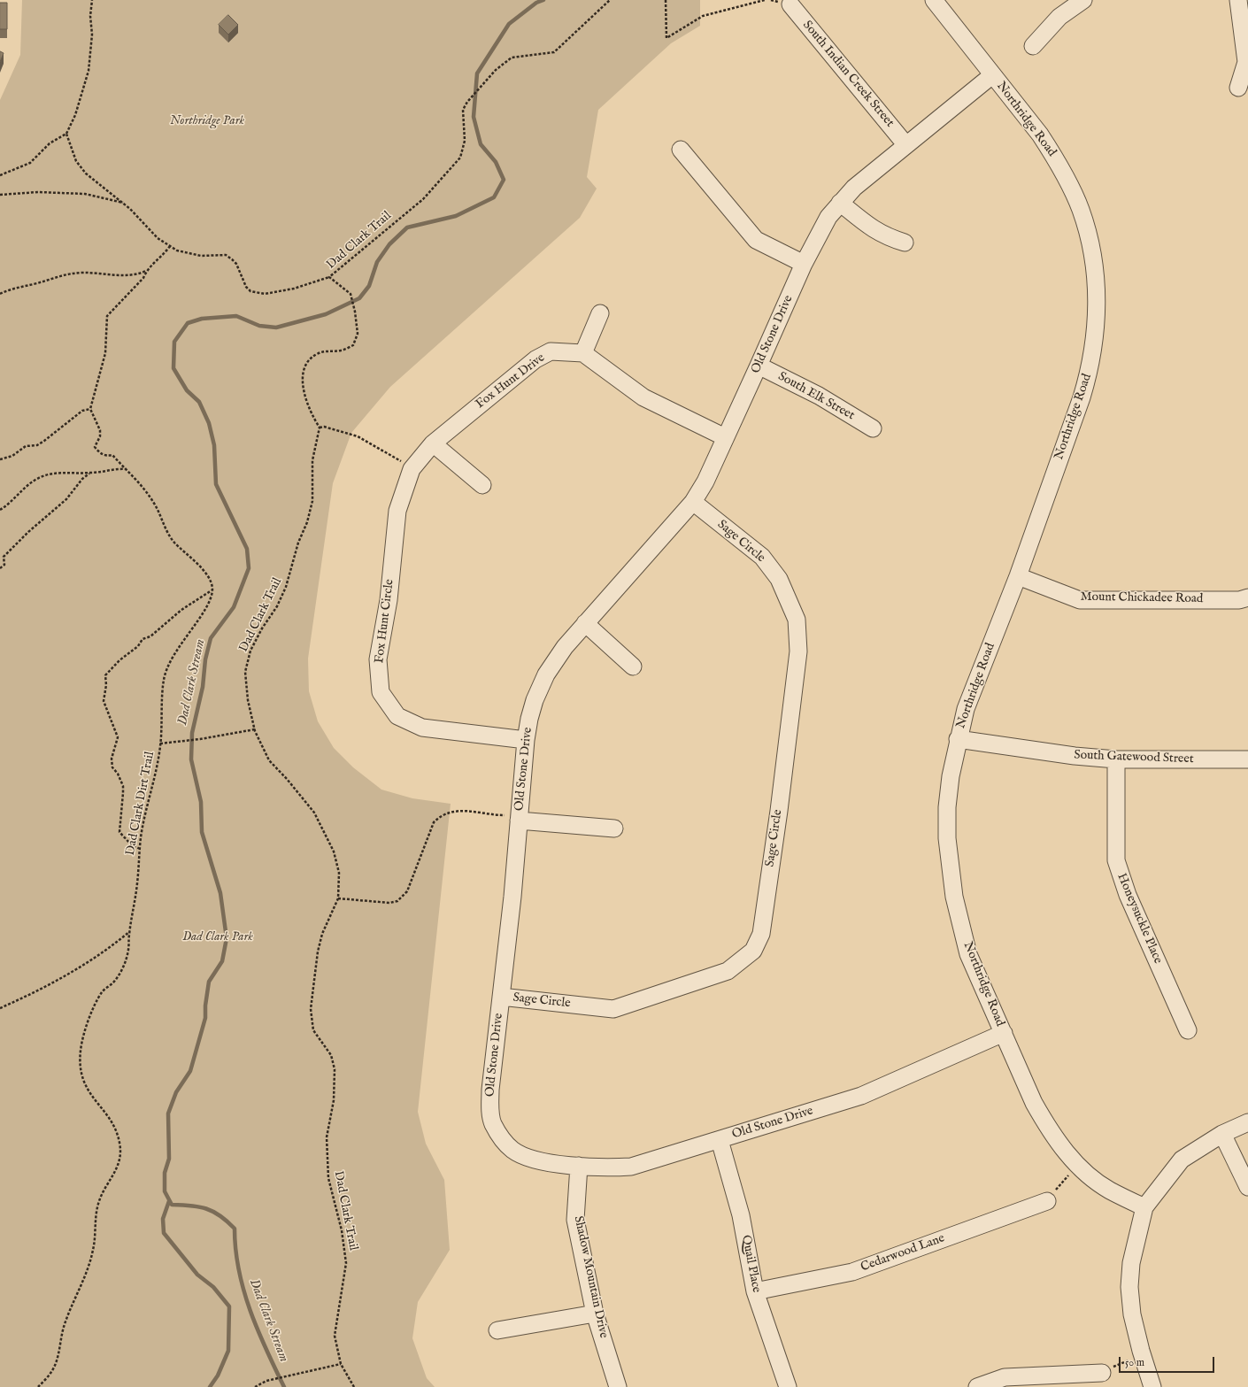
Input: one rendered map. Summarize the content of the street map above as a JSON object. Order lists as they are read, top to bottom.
{
  "streets": {
    "street": [
      "South Indian Creek Street",
      "Northridge Road",
      "Old Stone Drive",
      "Fox Hunt Drive",
      "South Elk Street",
      "Sage Circle",
      "Mount Chickadee Road",
      "Fox Hunt Circle",
      "South Gatewood Street",
      "Honeysuckle Place",
      "Cedarwood Lane",
      "Quail Place",
      "Shadow Mountain Drive"
    ],
    "path": ["Dad Clark Trail", "Dad Clark Dirt Trail"]
  },
  "crossings": [
    ["South Indian Creek Street", "Old Stone Drive"],
    ["Northridge Road", "Old Stone Drive"],
    ["Northridge Road", "Mount Chickadee Road"],
    ["Northridge Road", "South Gatewood Street"],
    ["Dad Clark Trail", "Dad Clark Dirt Trail"],
    ["Old Stone Drive", "South Elk Street"],
    ["Old Stone Drive", "Sage Circle"],
    ["Old Stone Drive", "Fox Hunt Circle"],
    ["Old Stone Drive", "Quail Place"],
    ["Old Stone Drive", "Shadow Mountain Drive"],
    ["Fox Hunt Drive", "Fox Hunt Circle"],
    ["South Gatewood Street", "Honeysuckle Place"],
    ["Cedarwood Lane", "Quail Place"]
  ],
  "water": ["Dad Clark Stream"],
  "parks": ["Northridge Park", "Dad Clark Park"],
  "scale_bar": "50 m"
}
